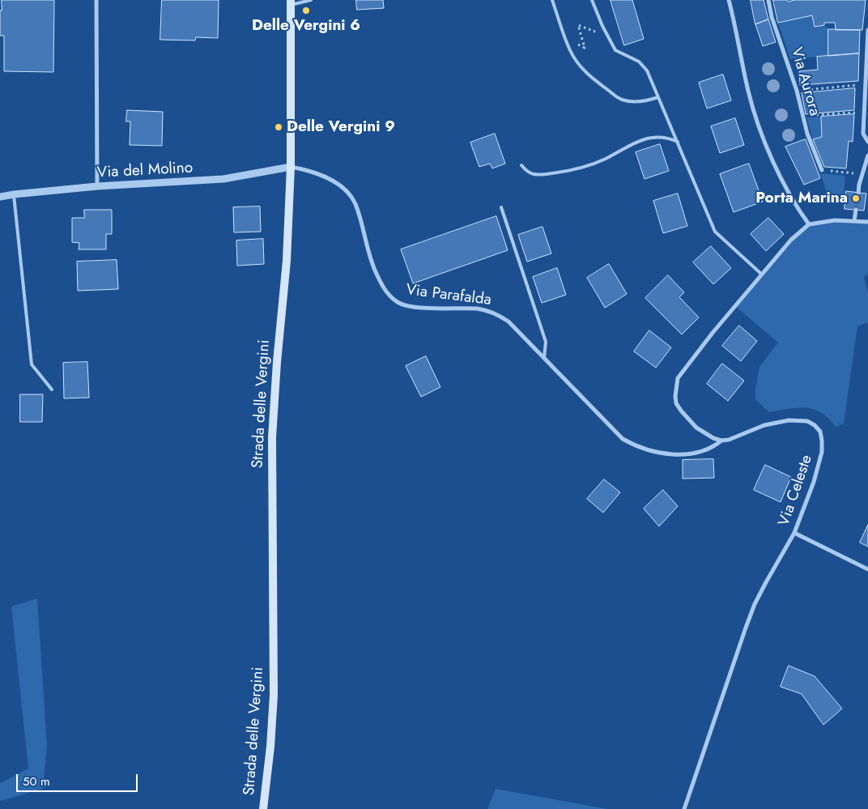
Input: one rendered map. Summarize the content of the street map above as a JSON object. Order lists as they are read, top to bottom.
{
  "streets": {
    "main road": ["Strada delle Vergini"],
    "street": [
      "Via Aurora",
      "Via del Molino",
      "Via Parafalda",
      "Via Celeste"
    ]
  },
  "crossings": [
    ["Via del Molino", "Via Parafalda"],
    ["Via del Molino", "Strada delle Vergini"],
    ["Via Parafalda", "Strada delle Vergini"],
    ["Via Parafalda", "Via Celeste"]
  ],
  "places": ["Delle Vergini 6", "Delle Vergini 9", "Porta Marina"],
  "scale_bar": "50 m"
}
